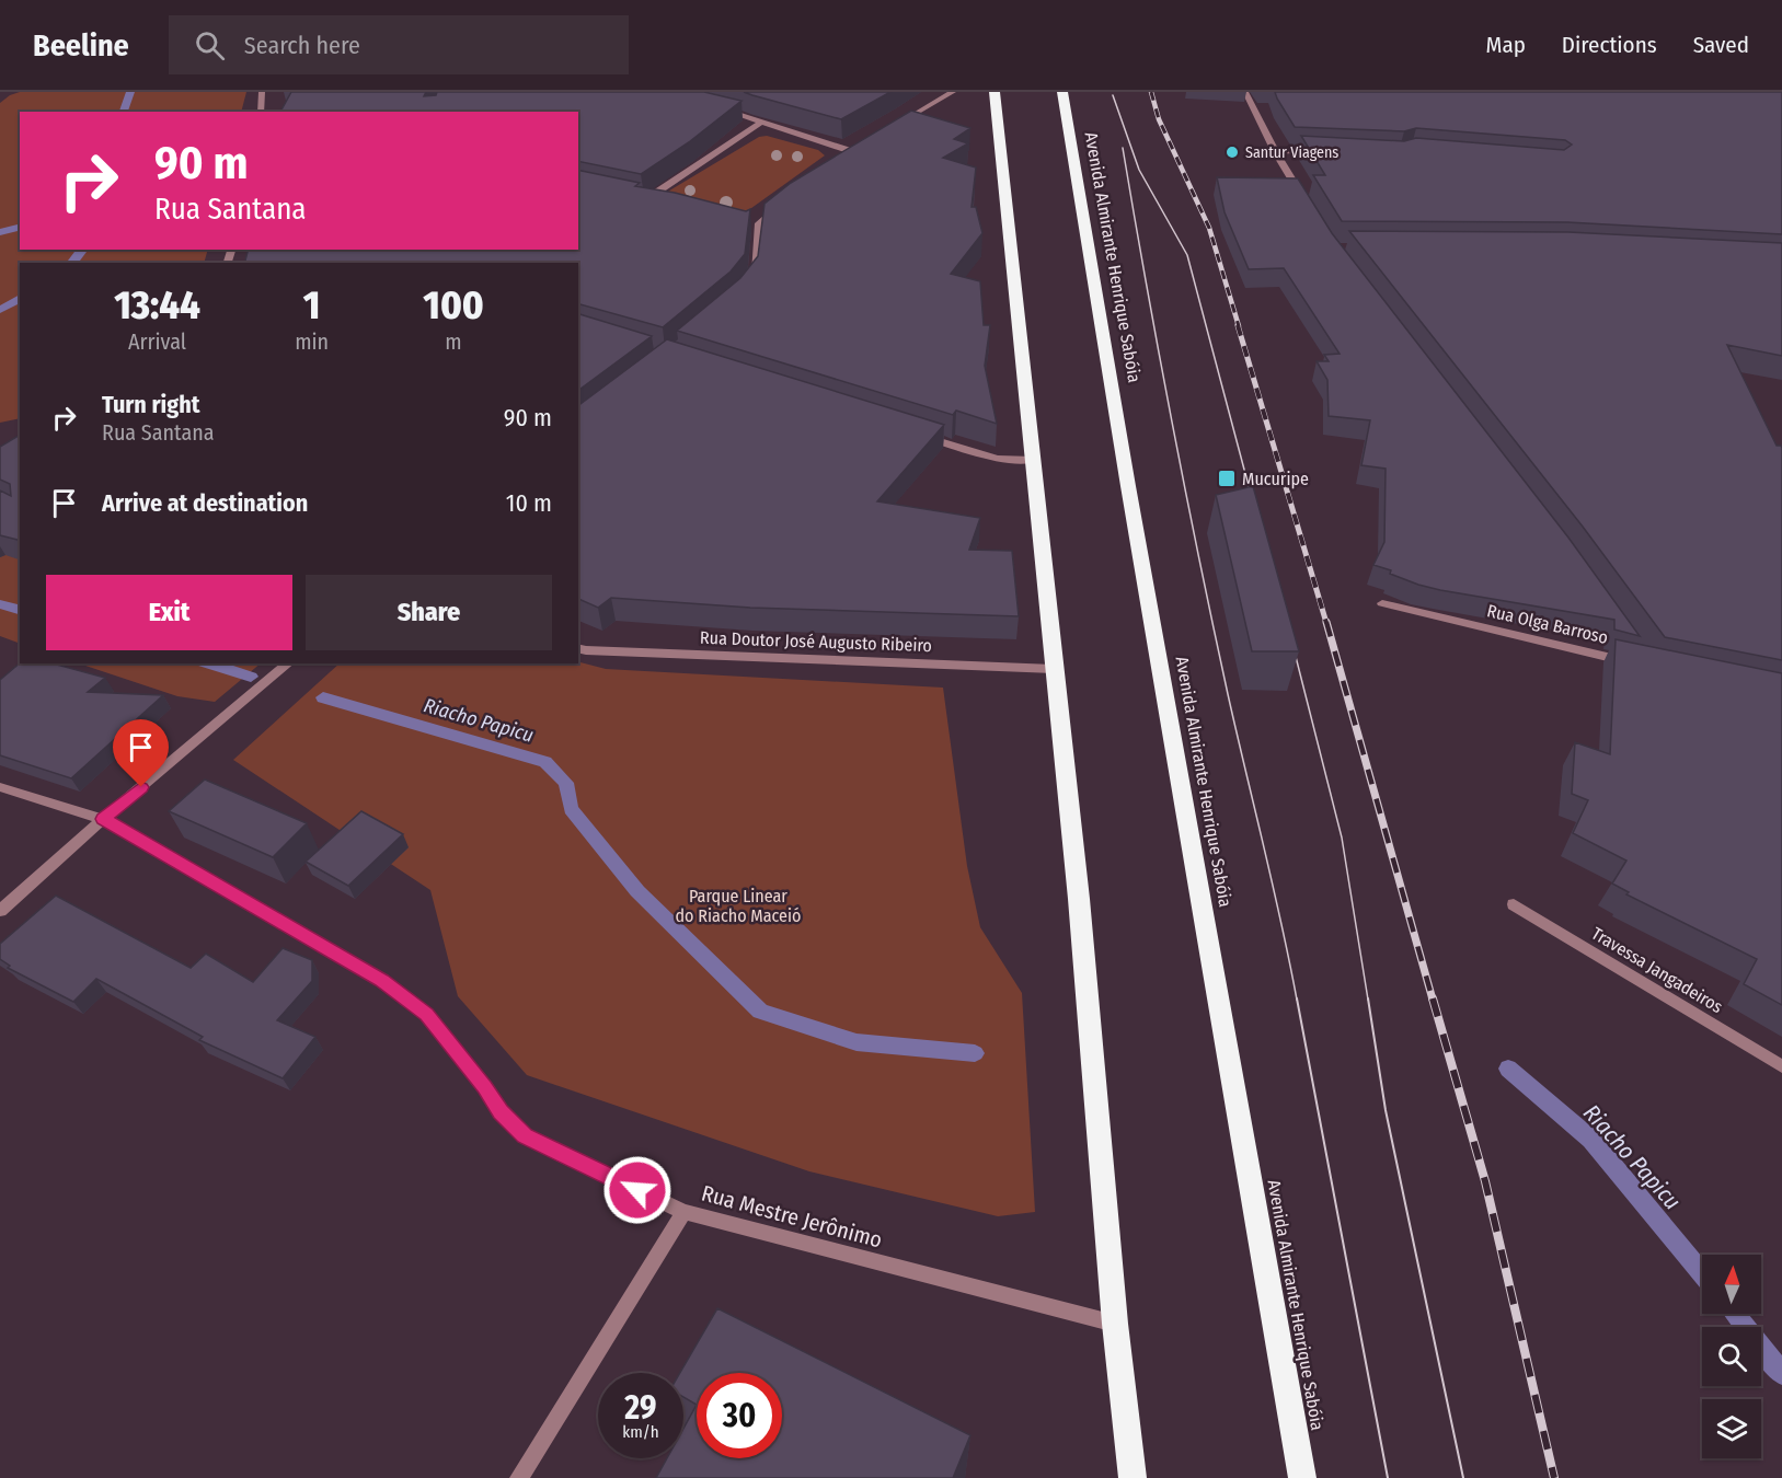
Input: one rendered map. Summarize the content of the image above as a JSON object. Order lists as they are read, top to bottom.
{
  "streets": {
    "highway": ["Avenida Almirante Henrique Sabóia"],
    "street": [
      "Rua Olga Barroso",
      "Rua Doutor José Augusto Ribeiro",
      "Travessa Jangadeiros",
      "Rua Mestre Jerônimo"
    ]
  },
  "water": ["Riacho Papicu"],
  "parks": ["Parque Linear do Riacho Maceió"],
  "places": {
    "other": ["Santur Viagens"],
    "transit": ["Mucuripe"]
  },
  "north": "top",
  "page": {
    "header": "Beeline",
    "search": "Search here",
    "nav": ["Map", "Directions", "Saved"],
    "turn": ["90 m", "Rua Santana"],
    "eta": [
      "13:44",
      "Arrival",
      "1",
      "min",
      "100",
      "m"
    ],
    "list": [
      {
        "name": "Turn right",
        "note": "Rua Santana",
        "value": "90 m"
      },
      {
        "name": "Arrive at destination",
        "value": "10 m"
      }
    ],
    "buttons": ["Exit", "Share"],
    "speed": "29 km/h",
    "limit": "30"
  }
}
